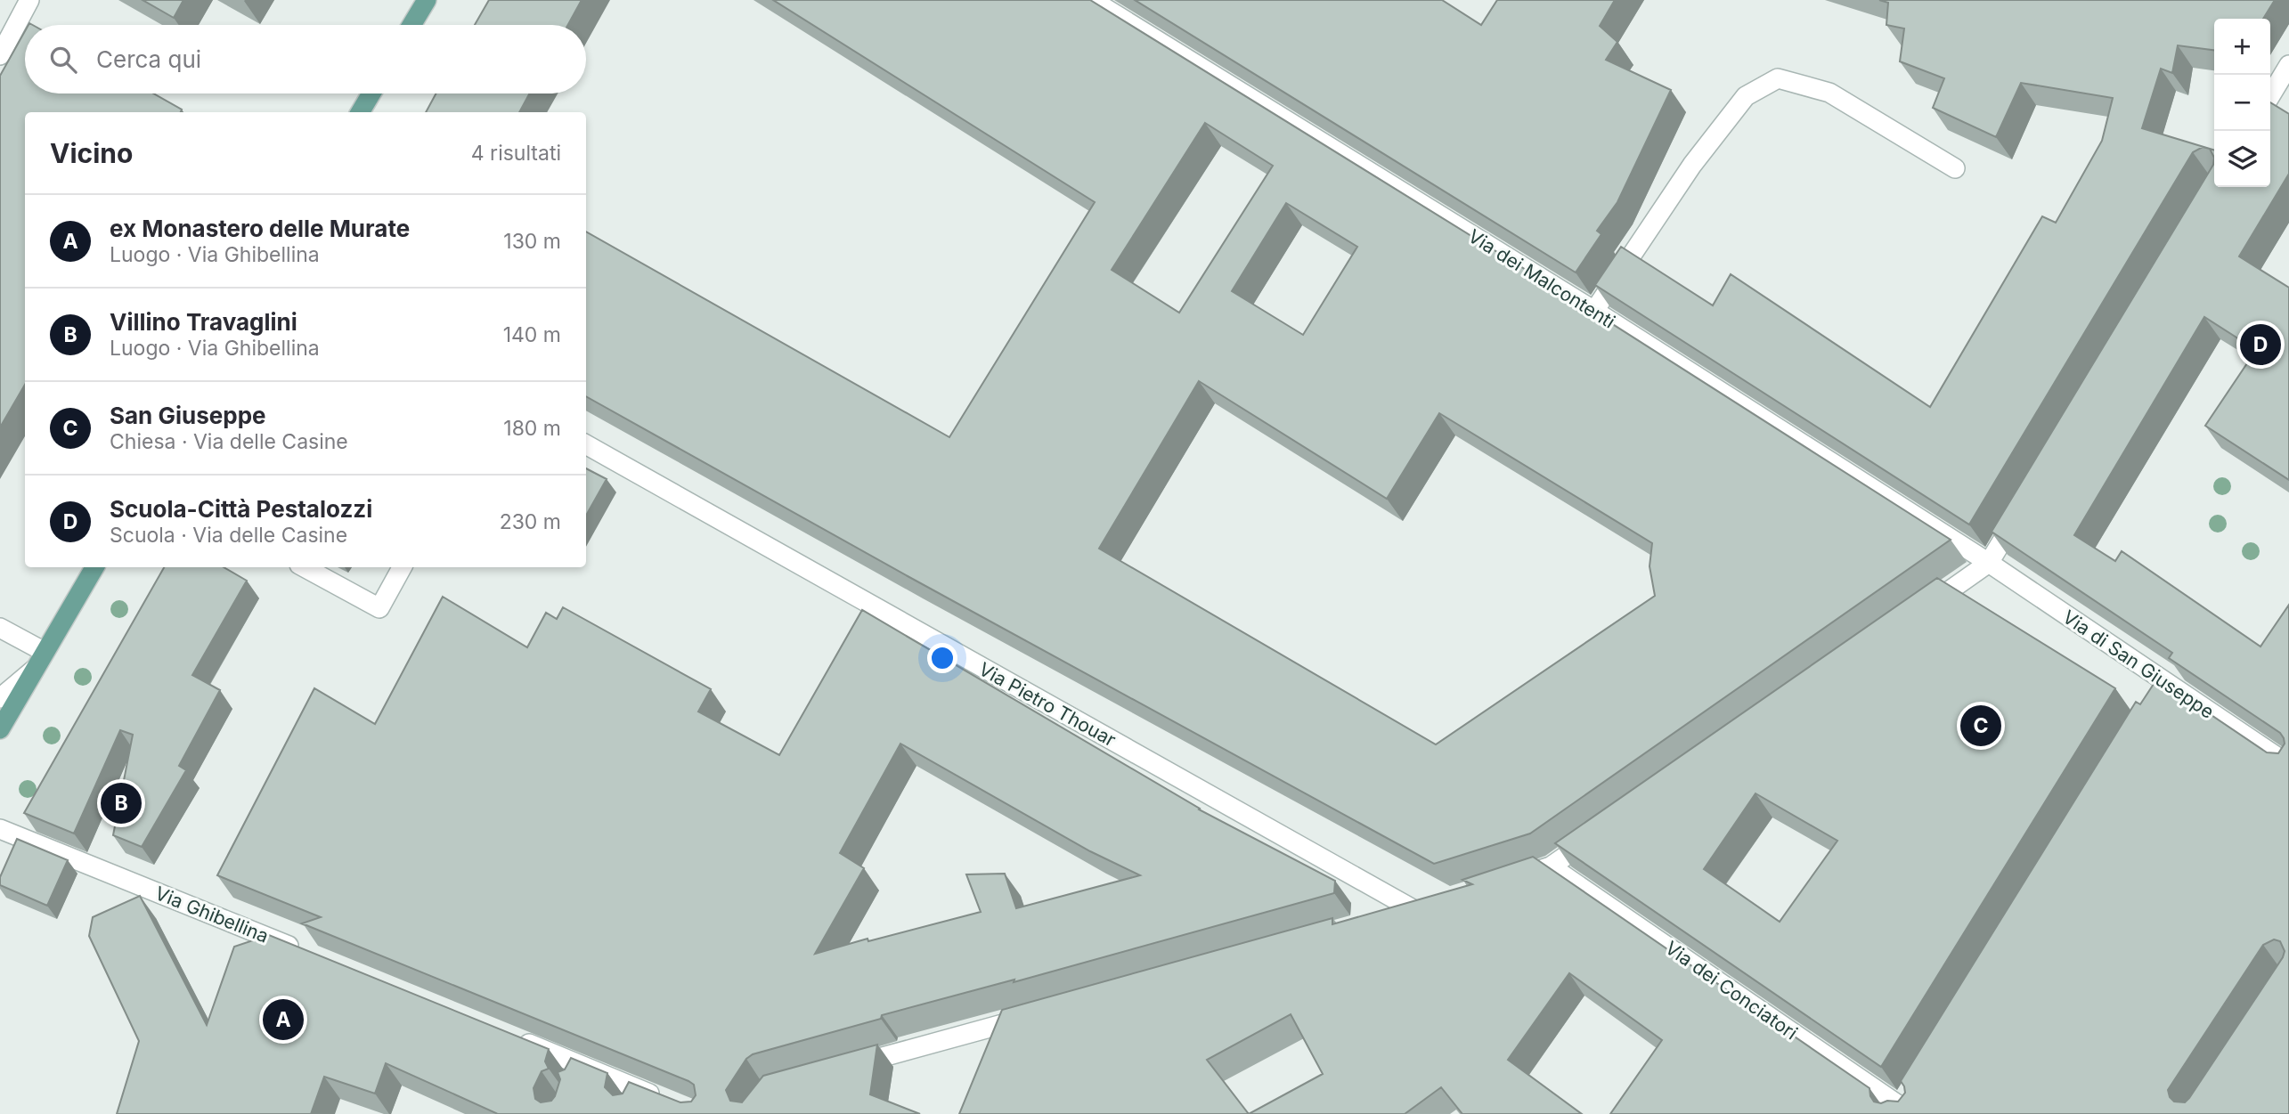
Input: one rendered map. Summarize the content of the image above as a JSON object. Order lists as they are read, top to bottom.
{
  "streets": {
    "street": [
      "Via dei Malcontenti",
      "Via di San Giuseppe",
      "Via Pietro Thouar",
      "Via Ghibellina",
      "Via dei Conciatori"
    ]
  },
  "crossings": [
    ["Via dei Malcontenti", "Via di San Giuseppe"]
  ],
  "page": {
    "map_buttons": ["+", "−"],
    "search": "Cerca qui",
    "heading": ["Vicino", "4 risultati"],
    "list": [
      {
        "mark": "A",
        "name": "ex Monastero delle Murate",
        "note": "Luogo · Via Ghibellina",
        "value": "130 m"
      },
      {
        "mark": "B",
        "name": "Villino Travaglini",
        "note": "Luogo · Via Ghibellina",
        "value": "140 m"
      },
      {
        "mark": "C",
        "name": "San Giuseppe",
        "note": "Chiesa · Via delle Casine",
        "value": "180 m"
      },
      {
        "mark": "D",
        "name": "Scuola-Città Pestalozzi",
        "note": "Scuola · Via delle Casine",
        "value": "230 m"
      }
    ],
    "pins": [
      "D",
      "C",
      "B",
      "A"
    ]
  }
}
